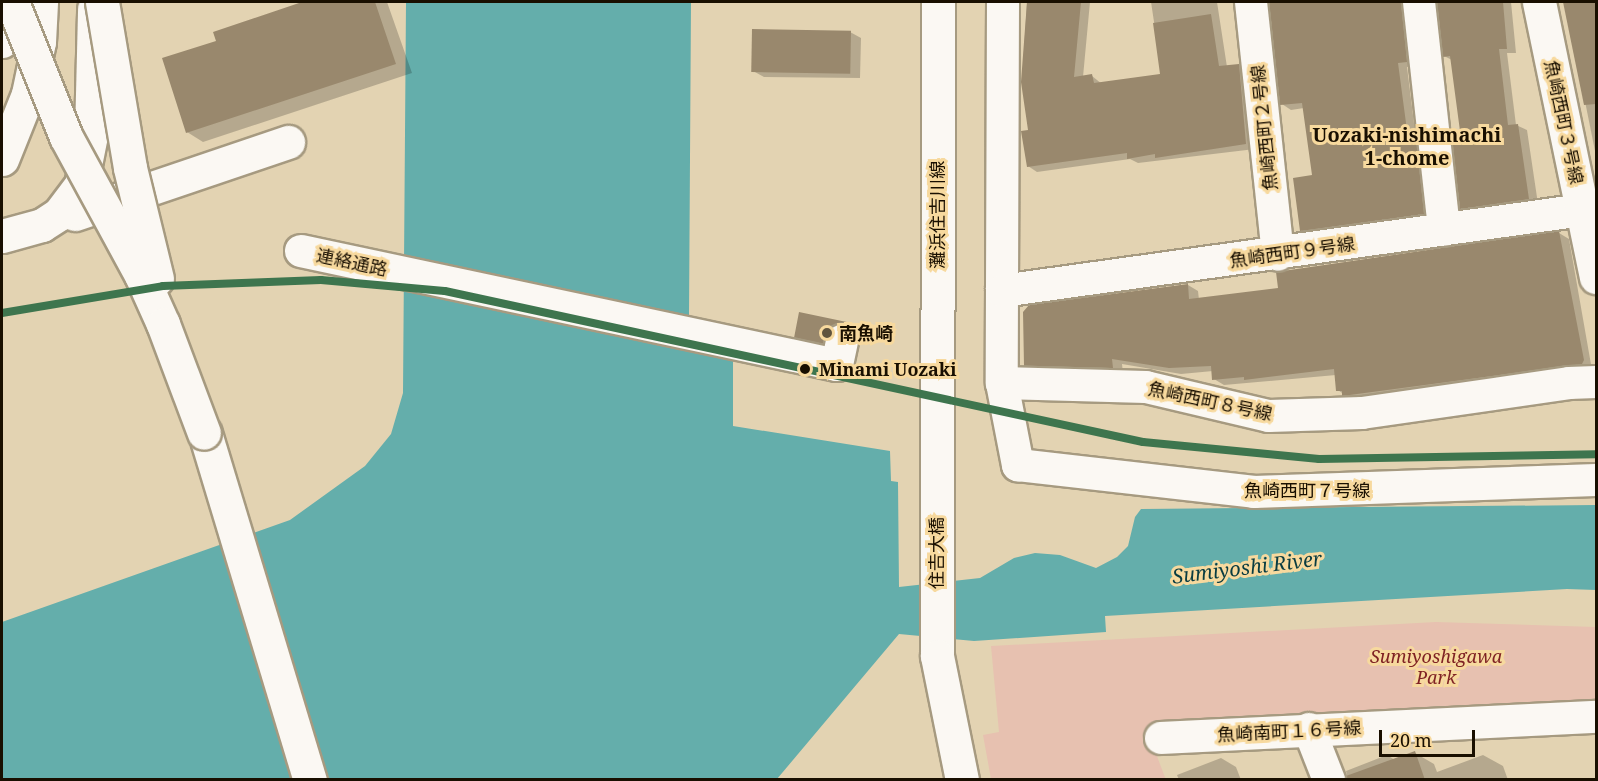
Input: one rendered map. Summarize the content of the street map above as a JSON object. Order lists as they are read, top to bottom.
{
  "streets": {
    "main road": ["魚崎西町３号線", "灘浜住吉川線", "住𠮷大橋"],
    "street": [
      "魚崎西町２号線",
      "魚崎西町９号線",
      "連絡通路",
      "魚崎西町８号線",
      "魚崎西町７号線",
      "魚崎南町１６号線"
    ]
  },
  "crossings": [
    ["魚崎西町３号線", "魚崎西町９号線"],
    ["魚崎西町２号線", "魚崎西町９号線"],
    ["灘浜住吉川線", "住𠮷大橋"],
    ["魚崎西町８号線", "魚崎西町７号線"]
  ],
  "districts": ["Uozaki-nishimachi 1-chome"],
  "water": ["Sumiyoshi River"],
  "parks": ["Sumiyoshigawa Park"],
  "places": ["南魚崎", "Minami Uozaki"],
  "scale_bar": "20 m"
}
